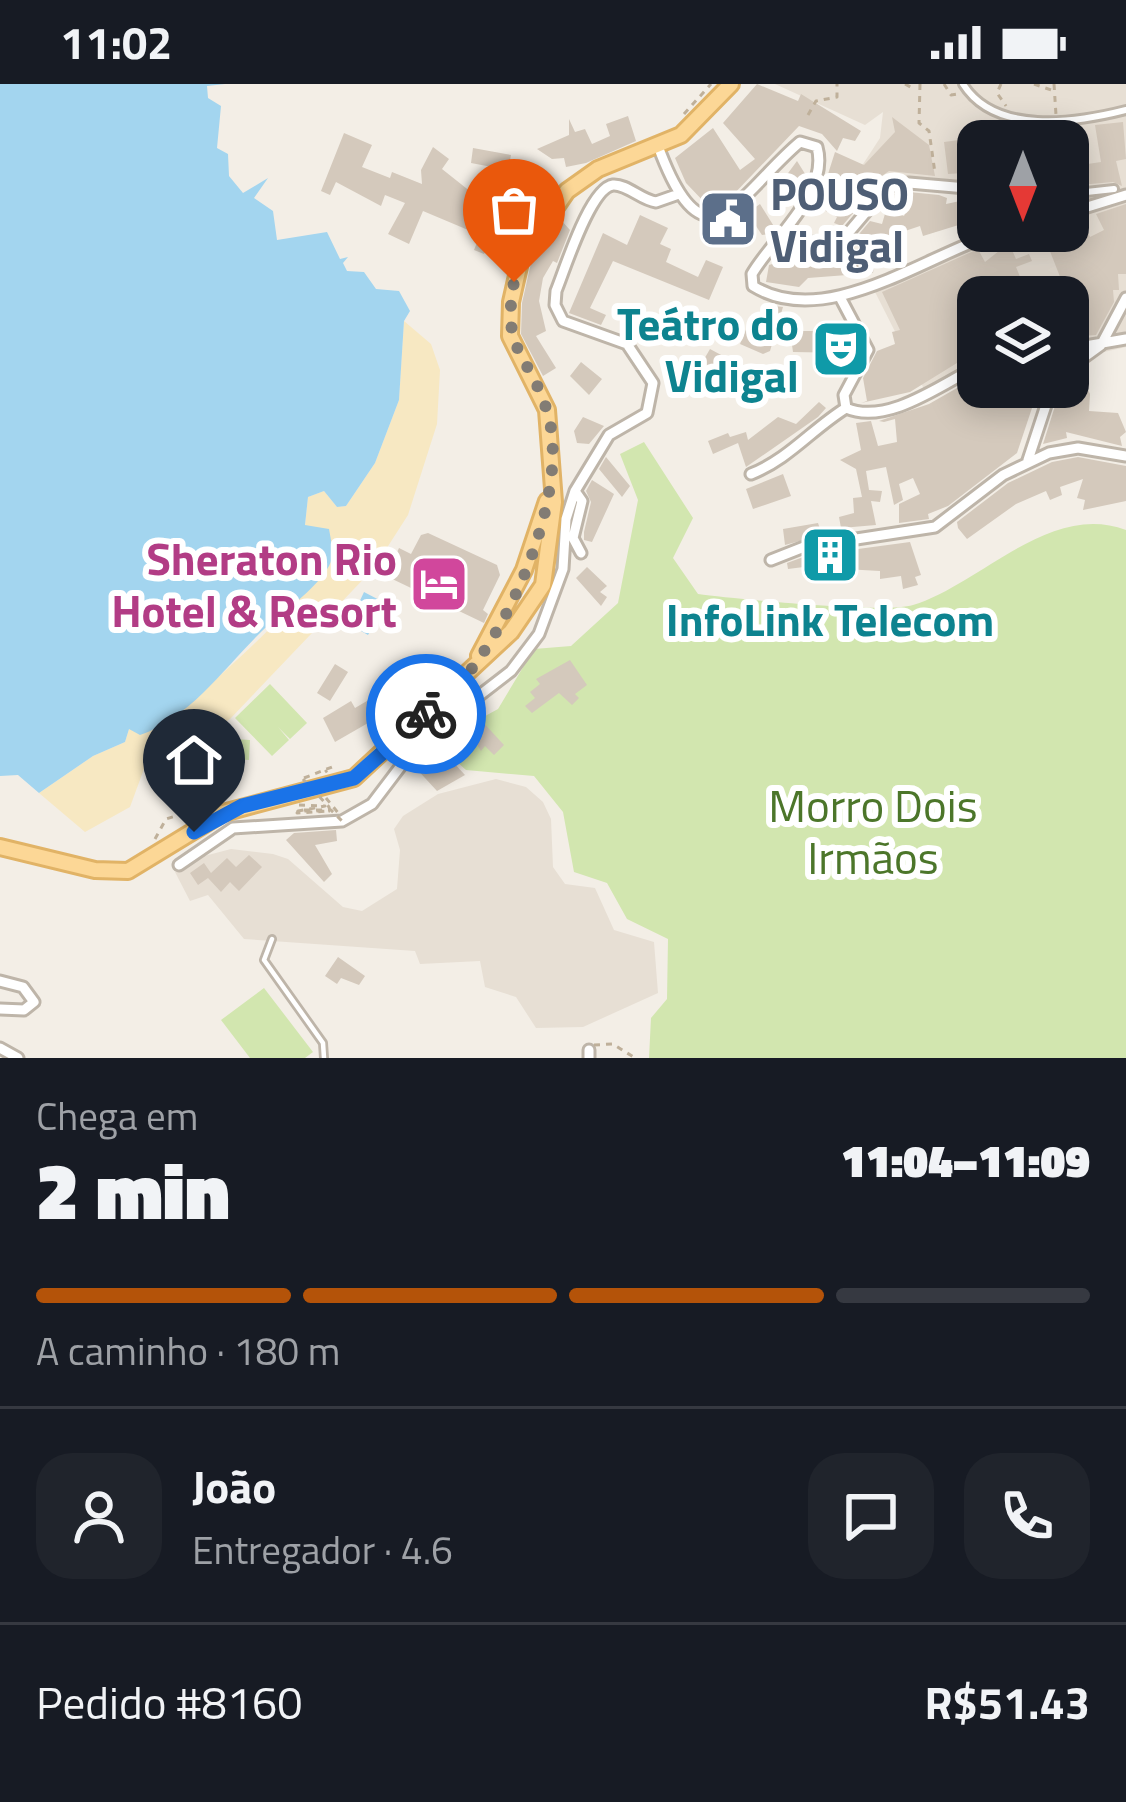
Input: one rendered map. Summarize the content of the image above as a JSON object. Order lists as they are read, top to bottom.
{
  "parks": ["Morro Dois Irmãos"],
  "places": {
    "public building": ["POUSO Vidigal"],
    "theatre": ["Teátro do Vidigal"],
    "building": ["InfoLink Telecom"],
    "hotel": ["Sheraton Rio Hotel & Resort"]
  },
  "north": "bottom",
  "page": {
    "status": "11:02",
    "heading": ["2 min", "Chega em", "11:04–11:09"],
    "panel": [
      "João",
      "Entregador · 4.6",
      "Pedido #8160",
      "R$51.43"
    ],
    "bar": "A caminho · 180 m"
  }
}
